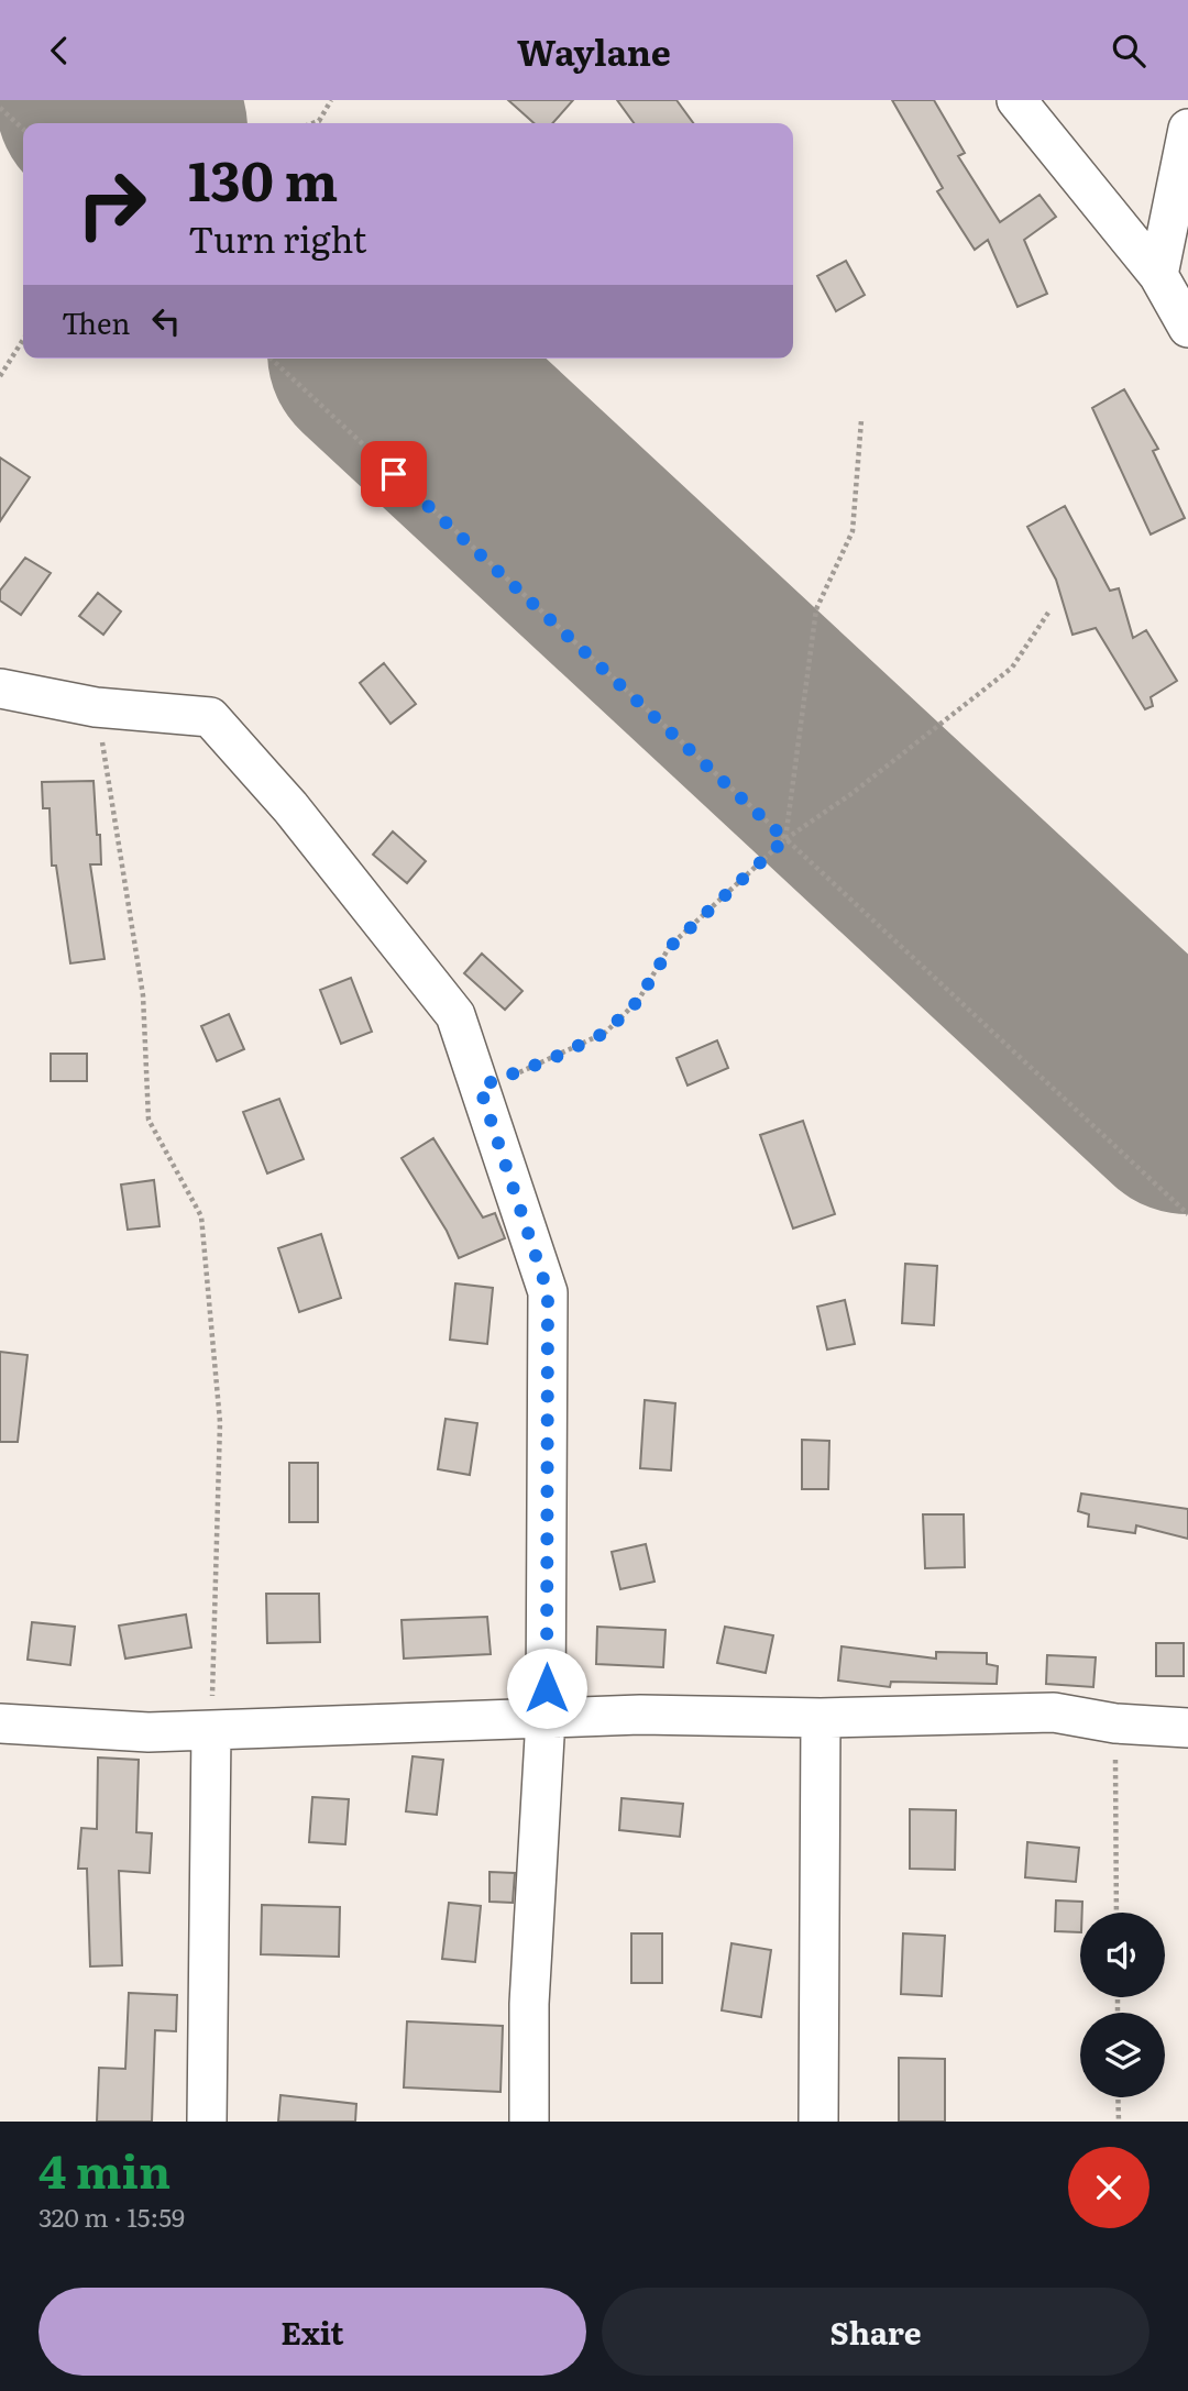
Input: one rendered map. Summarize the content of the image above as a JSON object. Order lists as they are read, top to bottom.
{
  "page": {
    "header": "Waylane",
    "turn": ["130 m", "Turn right"],
    "then": "Then",
    "heading": ["4 min", "320 m · 15:59"],
    "buttons": ["Exit", "Share"]
  }
}
